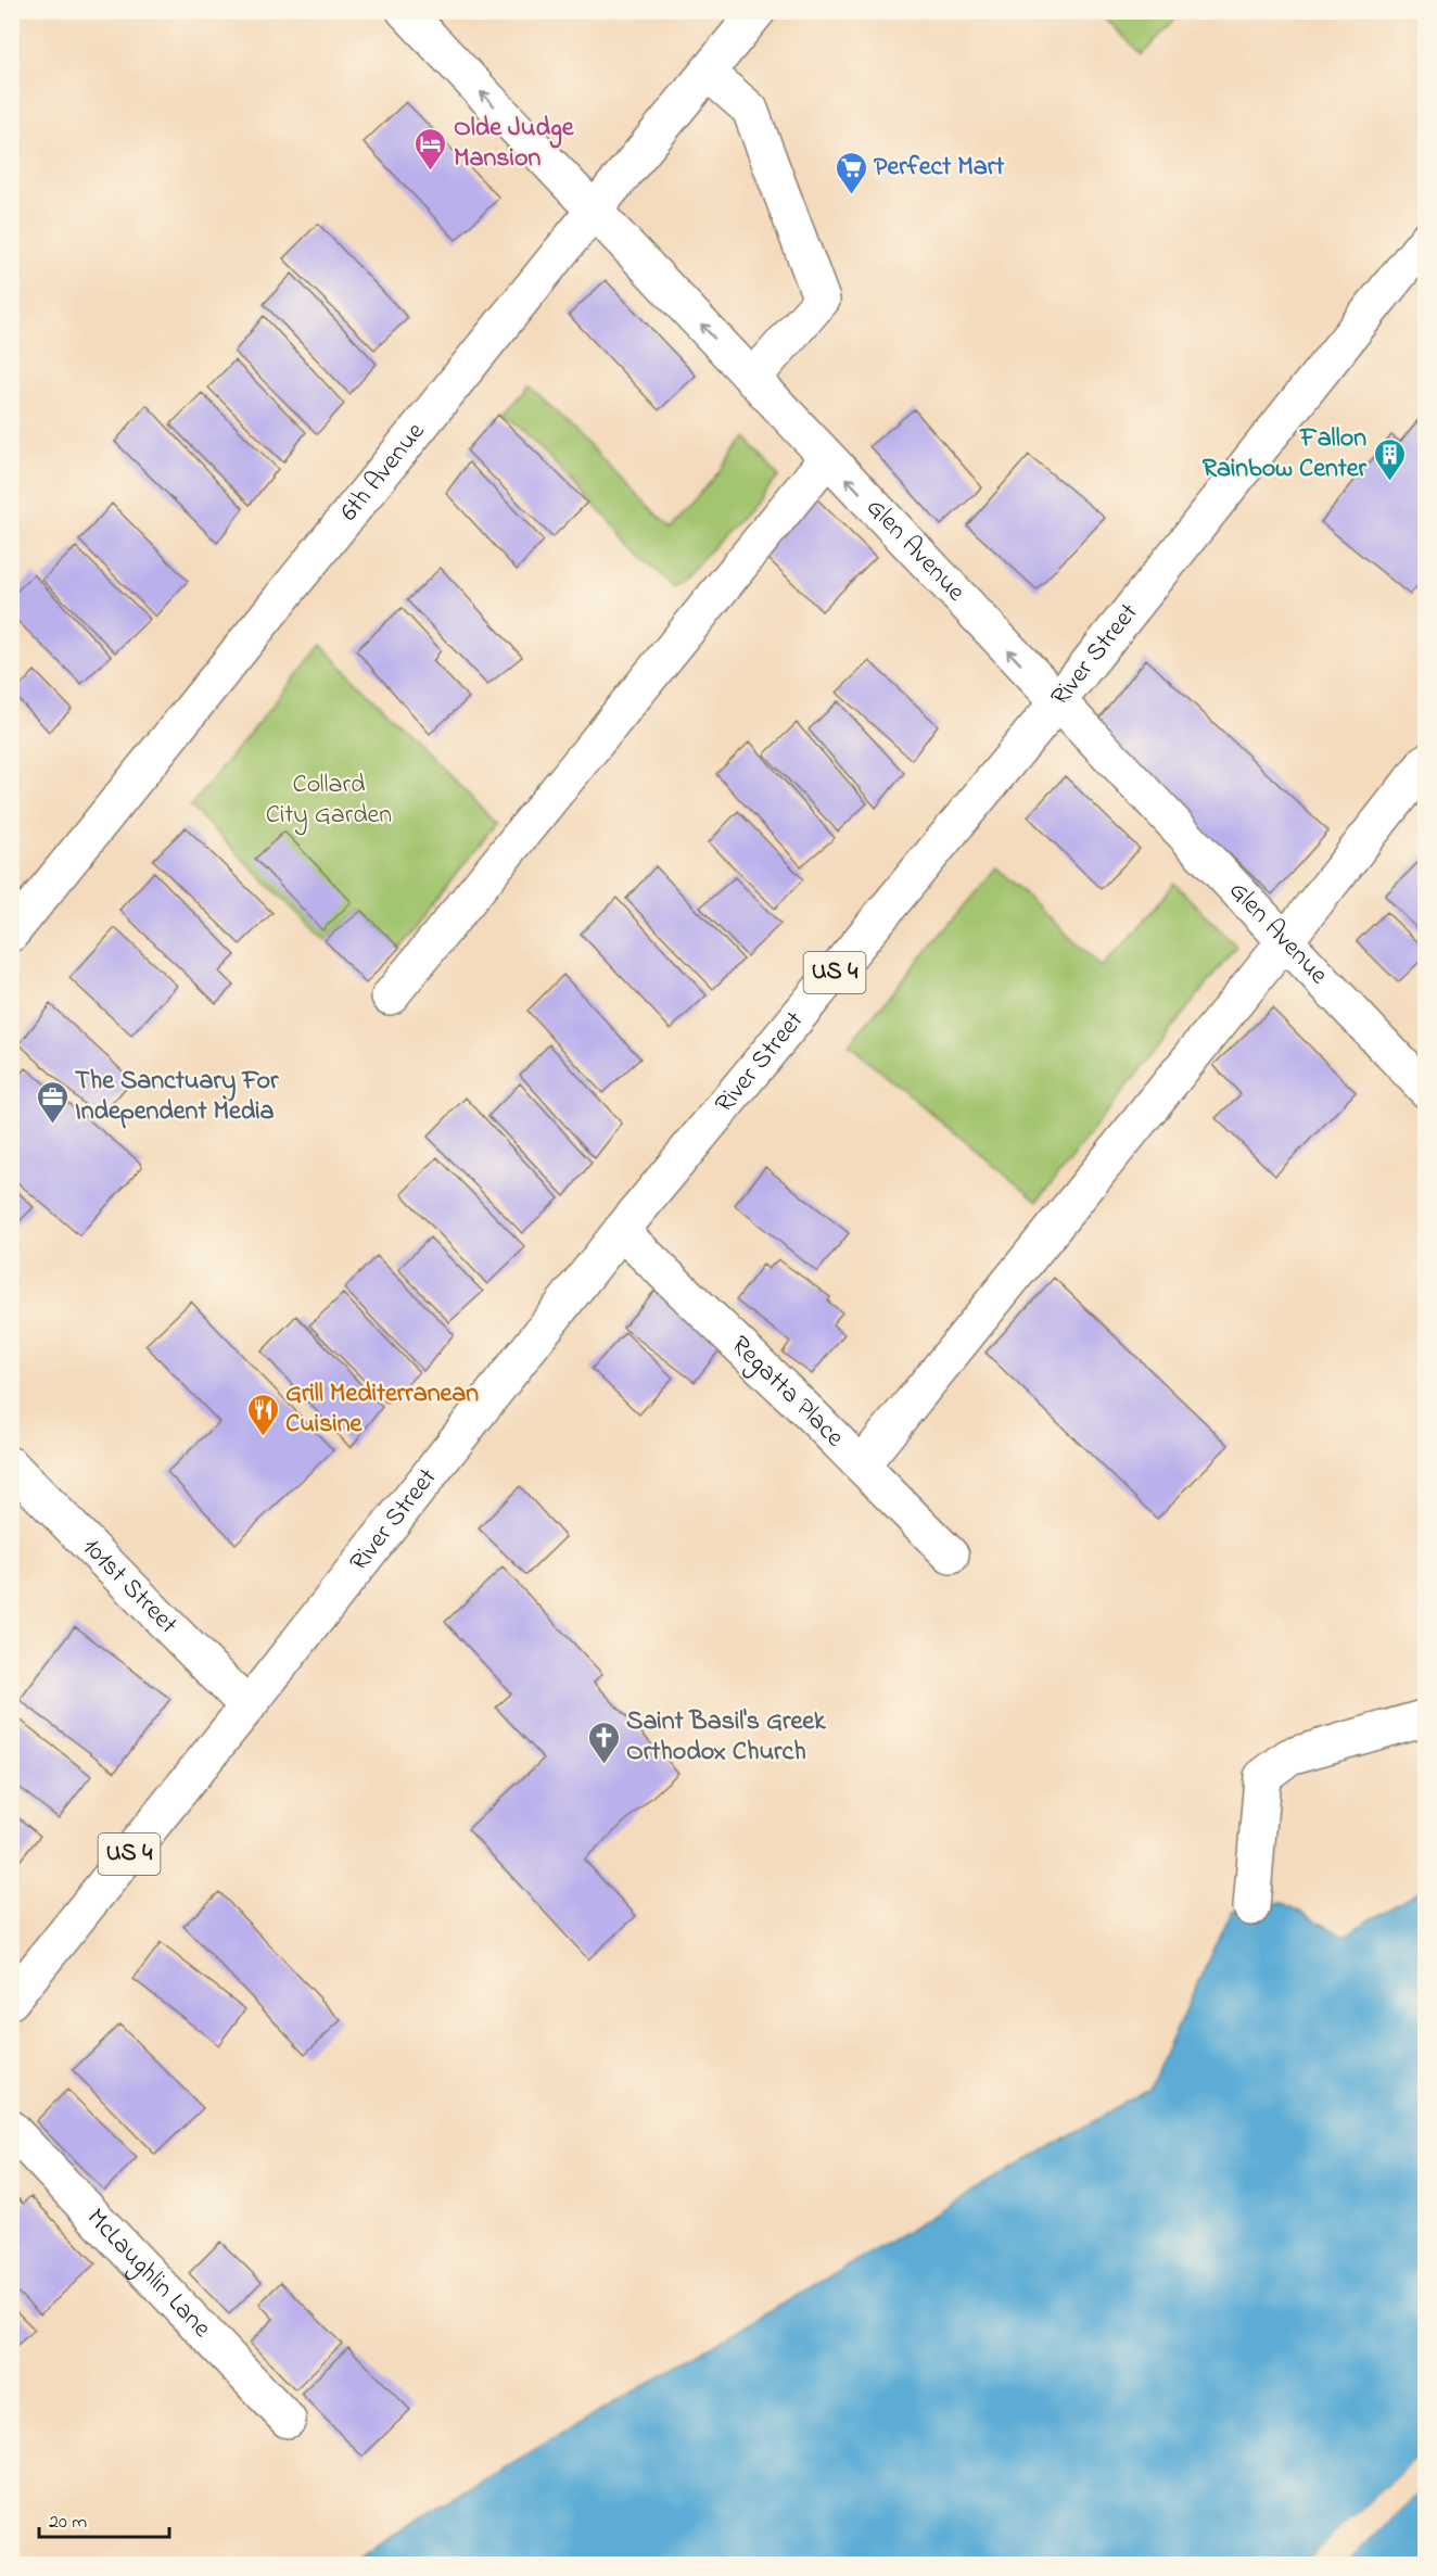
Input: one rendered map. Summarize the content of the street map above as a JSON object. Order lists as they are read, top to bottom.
{
  "streets": {
    "street": [
      "6th Avenue",
      "Glen Avenue",
      "River Street",
      "US 4",
      "Regatta Place",
      "101st Street",
      "McLaughlin Lane"
    ]
  },
  "crossings": [
    ["6th Avenue", "Glen Avenue"],
    ["Glen Avenue", "River Street"],
    ["River Street", "US 4"],
    ["River Street", "Regatta Place"],
    ["River Street", "101st Street"],
    ["US 4", "101st Street"]
  ],
  "one_way": ["Glen Avenue"],
  "parks": ["Collard City Garden"],
  "places": {
    "hotel": ["Olde Judge Mansion"],
    "supermarket": ["Perfect Mart"],
    "building": ["Fallon Rainbow Center"],
    "office": ["The Sanctuary For Independent Media"],
    "restaurant": ["Grill Mediterranean Cuisine"],
    "church": ["Saint Basil's Greek Orthodox Church"]
  },
  "scale_bar": "20 m"
}
